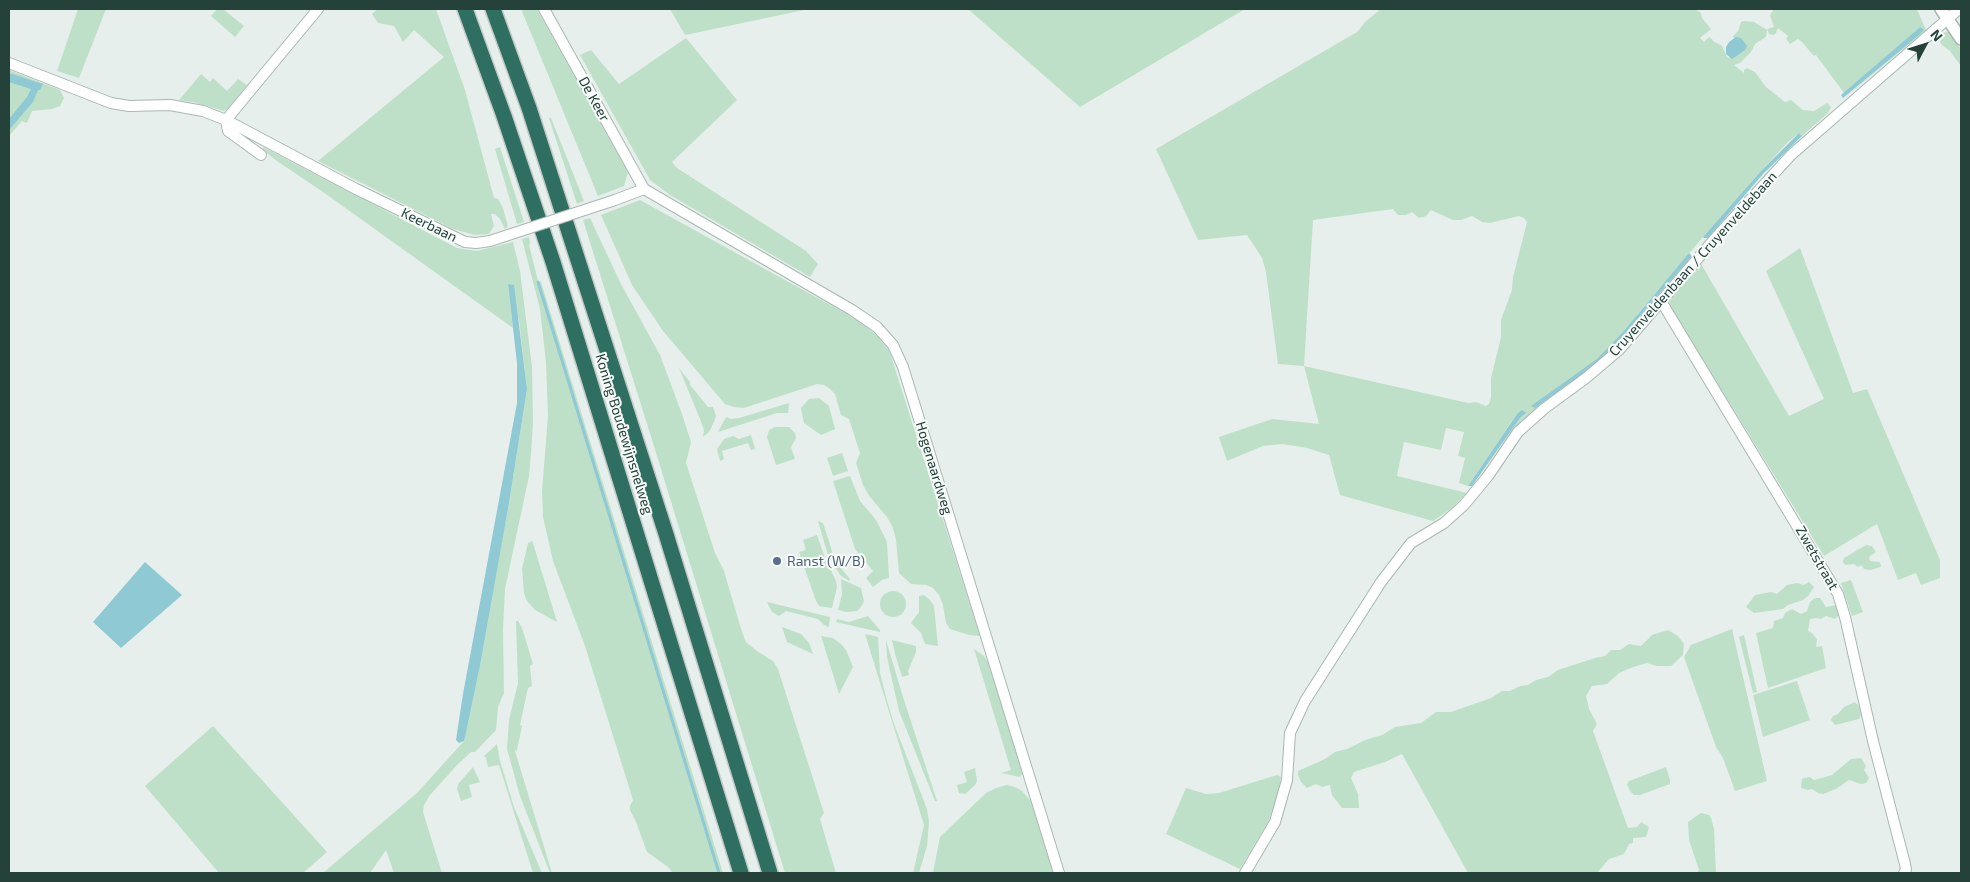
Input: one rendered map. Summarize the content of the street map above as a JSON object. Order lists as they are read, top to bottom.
{
  "streets": {
    "highway": ["Koning Boudewijnsnelweg"],
    "street": [
      "De Keer",
      "Keerbaan",
      "Cruyenveldenbaan / Cruyenveldebaan",
      "Hogenaardweg",
      "Zwetstraat"
    ]
  },
  "crossings": [
    ["De Keer", "Keerbaan"],
    ["De Keer", "Hogenaardweg"],
    ["Keerbaan", "Hogenaardweg"],
    ["Cruyenveldenbaan / Cruyenveldebaan", "Zwetstraat"]
  ],
  "places": ["Ranst (W/B)"],
  "north": "top right"
}
